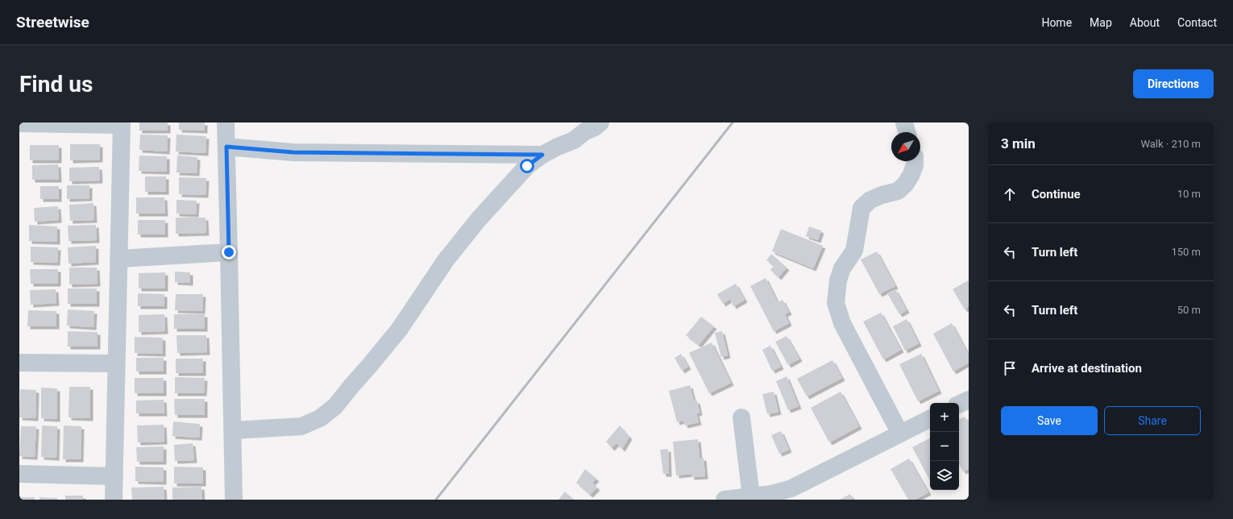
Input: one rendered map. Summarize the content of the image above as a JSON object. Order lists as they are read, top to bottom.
{
  "north": "bottom left",
  "page": {
    "header": "Streetwise",
    "nav": [
      "Home",
      "Map",
      "About",
      "Contact"
    ],
    "buttons": [
      "Directions",
      ["Save", "Share"]
    ],
    "title": "Find us",
    "heading": ["3 min", "Walk · 210 m"],
    "list": [
      ["Continue", "10 m"],
      ["Turn left", "150 m"],
      ["Turn left", "50 m"],
      "Arrive at destination"
    ],
    "map_buttons": ["+", "−"]
  }
}
